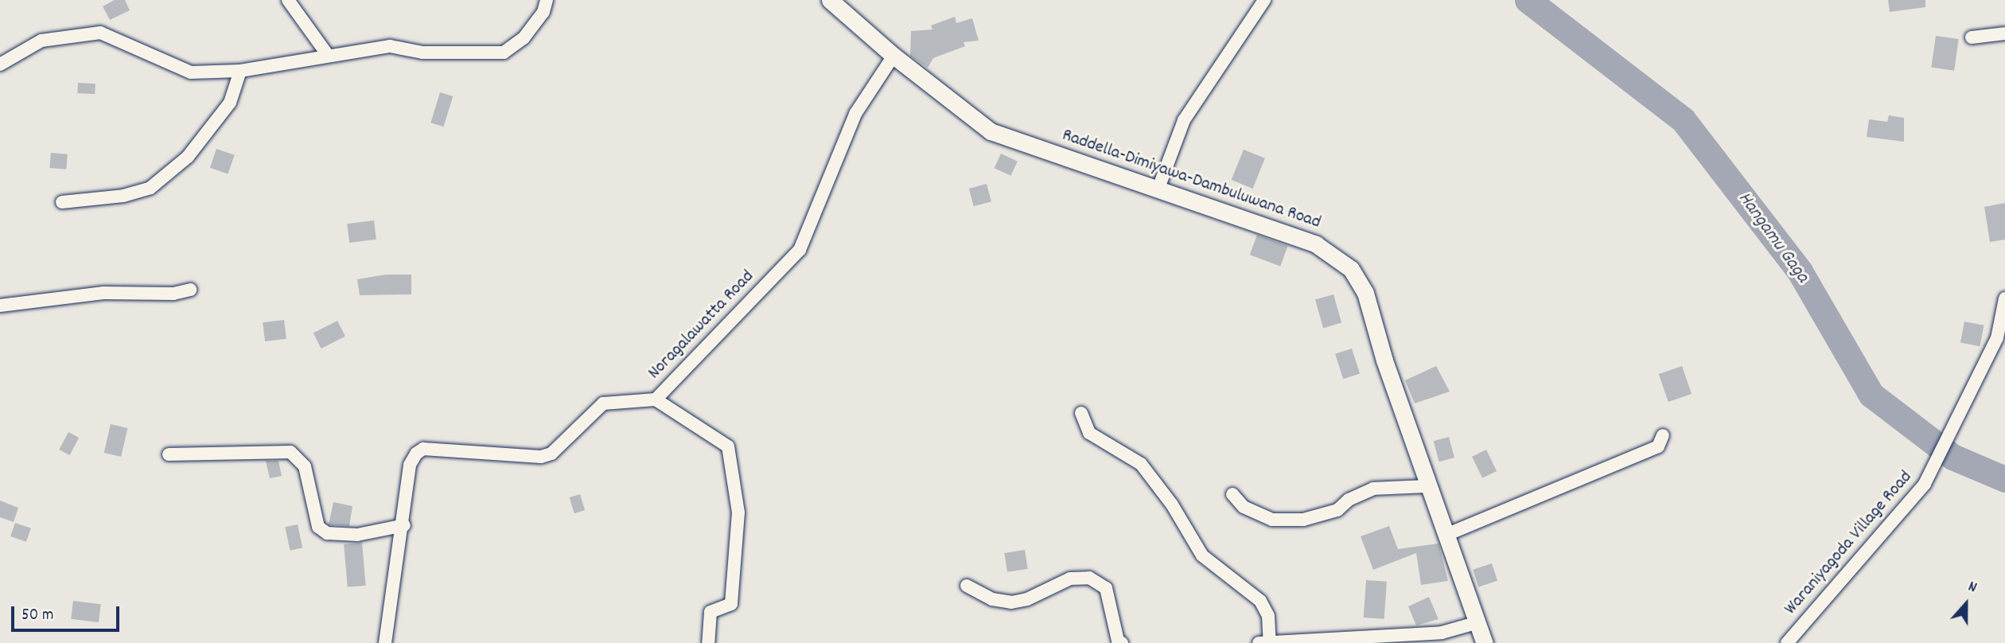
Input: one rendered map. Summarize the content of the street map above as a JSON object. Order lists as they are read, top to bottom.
{
  "streets": {
    "street": ["Raddella-Dimiyawa-Dambuluwana Road", "Noragalawatta Road", "Waraniyagoda Village Road"]
  },
  "crossings": [
    ["Raddella-Dimiyawa-Dambuluwana Road", "Noragalawatta Road"]
  ],
  "water": ["Hangamu Gaga"],
  "scale_bar": "50 m",
  "north": "top"
}
